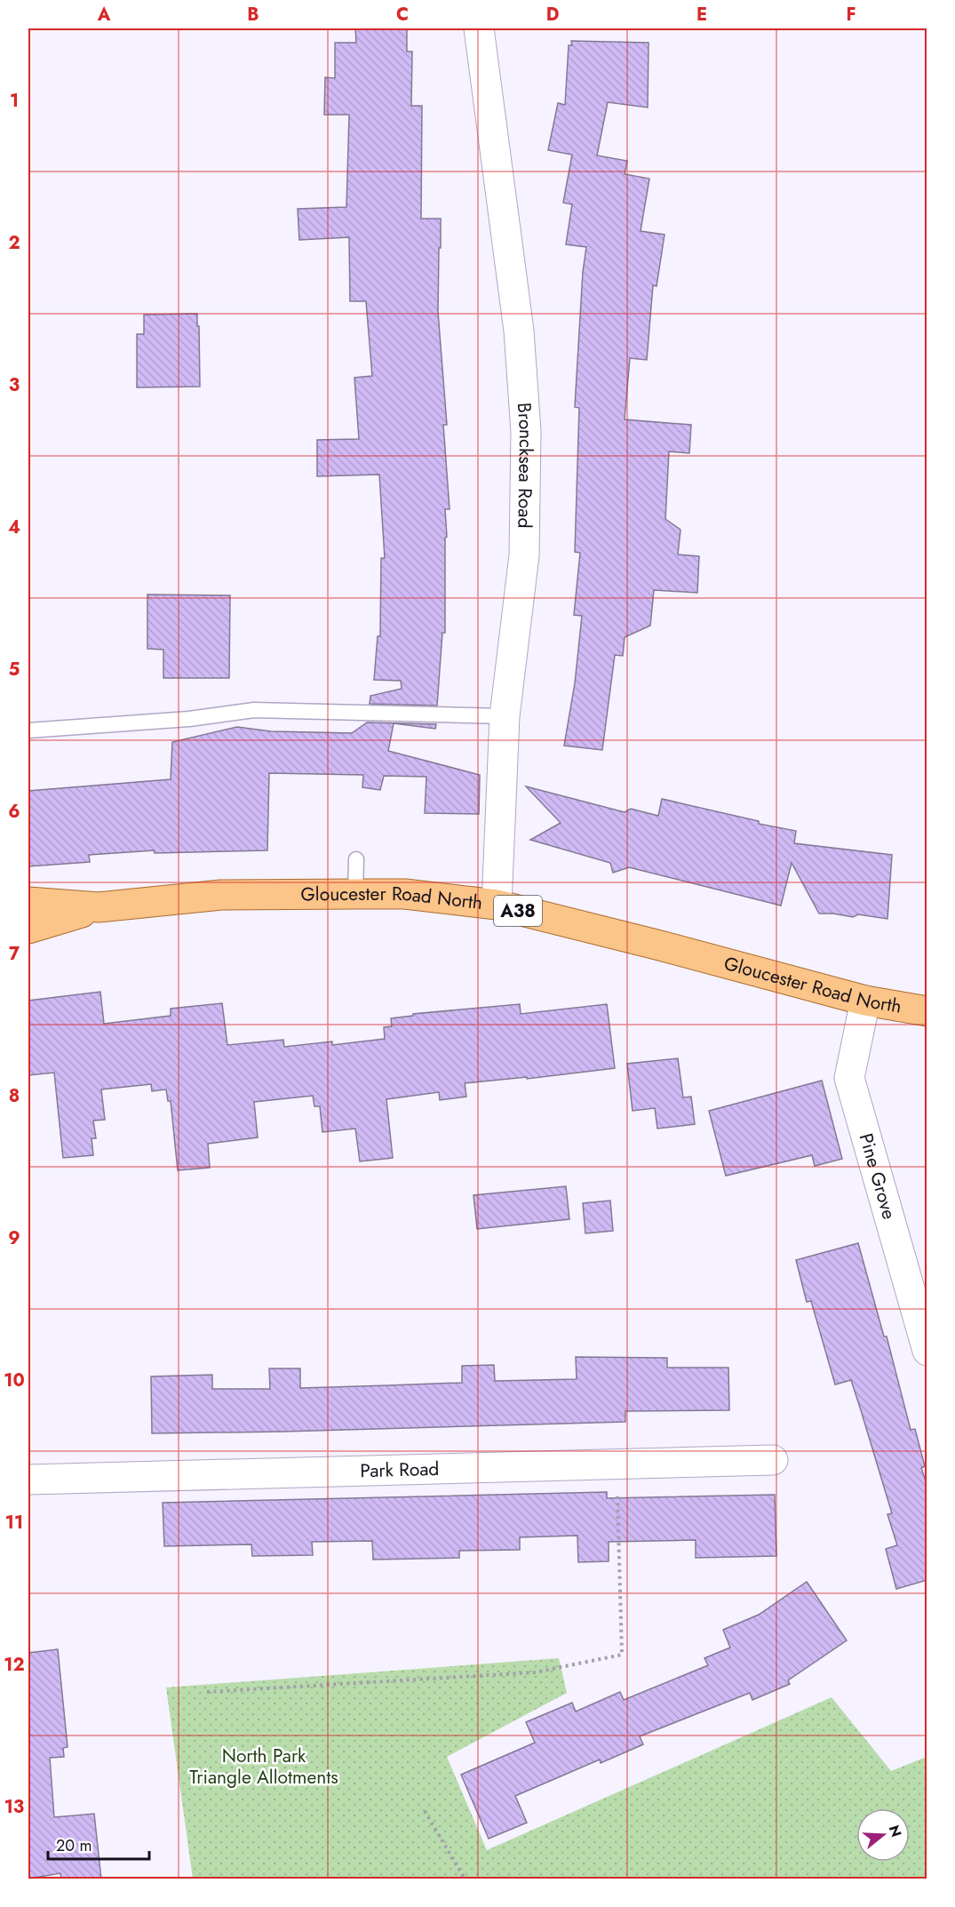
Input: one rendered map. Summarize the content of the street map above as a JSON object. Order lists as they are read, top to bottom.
{
  "streets": {
    "main road": ["Gloucester Road North", "A38"],
    "street": ["Broncksea Road", "Pine Grove", "Park Road"]
  },
  "crossings": [
    ["Broncksea Road", "Gloucester Road North"],
    ["Gloucester Road North", "Pine Grove"]
  ],
  "parks": ["North Park Triangle Allotments"],
  "scale_bar": "20 m",
  "north": "right",
  "grid": {
    "columns": [
      "A",
      "B",
      "C",
      "D",
      "E",
      "F"
    ],
    "rows": [
      "1",
      "2",
      "3",
      "4",
      "5",
      "6",
      "7",
      "8",
      "9",
      "10",
      "11",
      "12",
      "13"
    ]
  }
}
